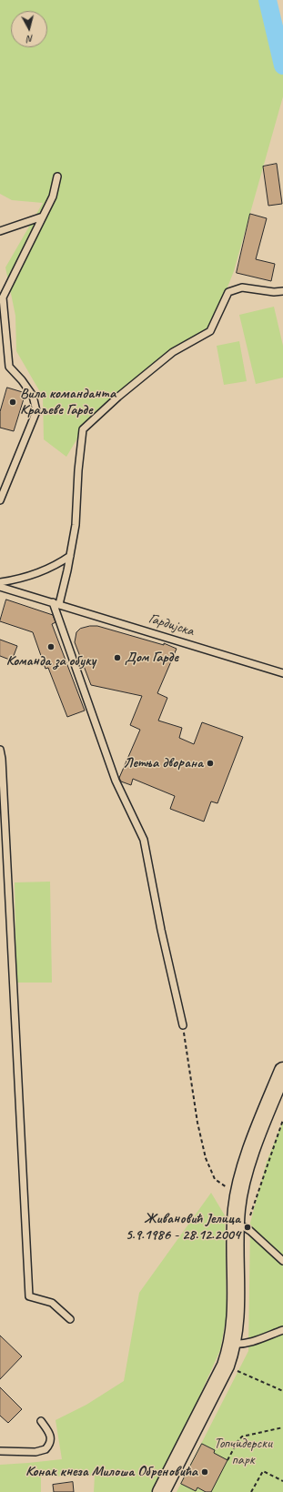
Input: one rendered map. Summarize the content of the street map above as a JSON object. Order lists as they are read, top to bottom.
{
  "streets": {
    "lane": ["Гардијска"]
  },
  "parks": ["Топчидерски парк"],
  "places": [
    "Вила команданта Краљеве Гарде",
    "Команда за обуку",
    "Дом Гарде",
    "Летња дворана",
    "Живановић Јелица 5.9.1986 - 28.12.2004",
    "Конак кнеза Милоша Обреновића"
  ],
  "north": "bottom"
}
